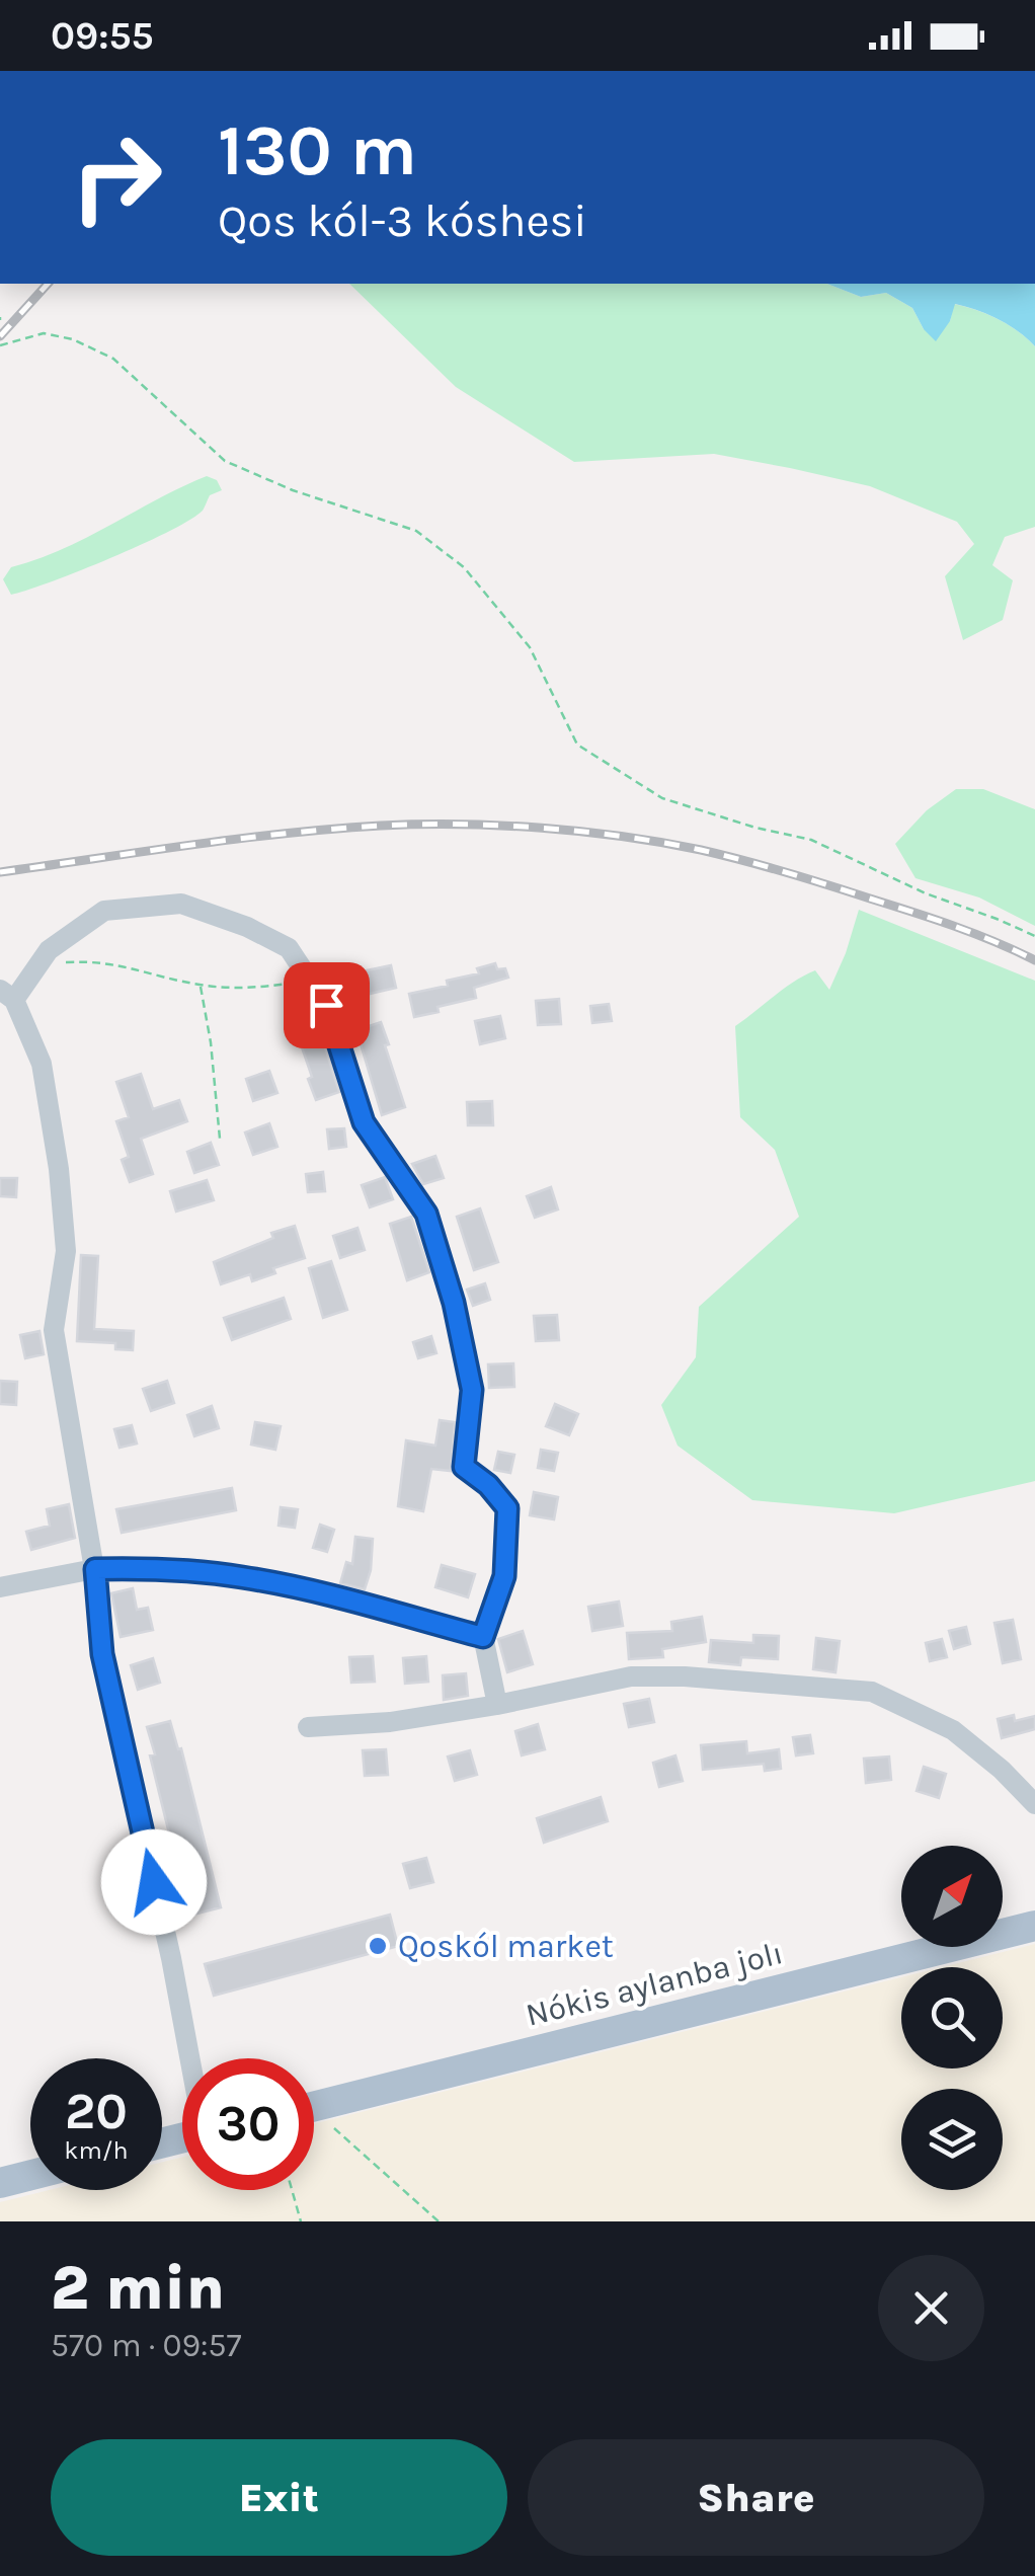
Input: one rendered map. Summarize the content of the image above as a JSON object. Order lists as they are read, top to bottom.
{
  "streets": {
    "main road": ["Nókis aylanba jolı"]
  },
  "places": ["Qoskól market"],
  "north": "top right",
  "page": {
    "status": "09:55",
    "turn": ["130 m", "Qos kól-3 kóshesi"],
    "speed": "20 km/h",
    "limit": "30",
    "heading": ["2 min", "570 m · 09:57"],
    "buttons": ["Exit", "Share"]
  }
}
